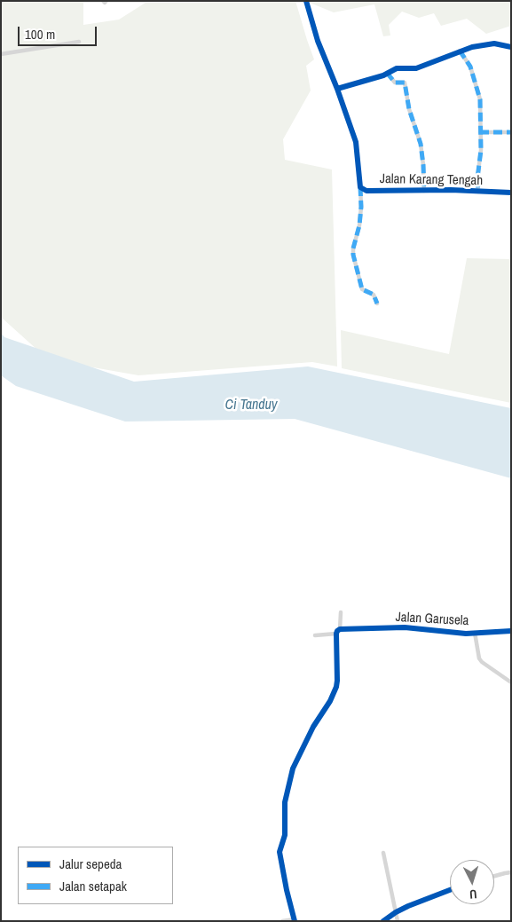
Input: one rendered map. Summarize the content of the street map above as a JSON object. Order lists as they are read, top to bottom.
{
  "streets": {
    "street": ["Jalan Karang Tengah", "Jalan Garusela"]
  },
  "water": ["Ci Tanduy"],
  "legend": ["Jalur sepeda", "Jalan setapak"],
  "scale_bar": "100 m",
  "north": "bottom"
}
